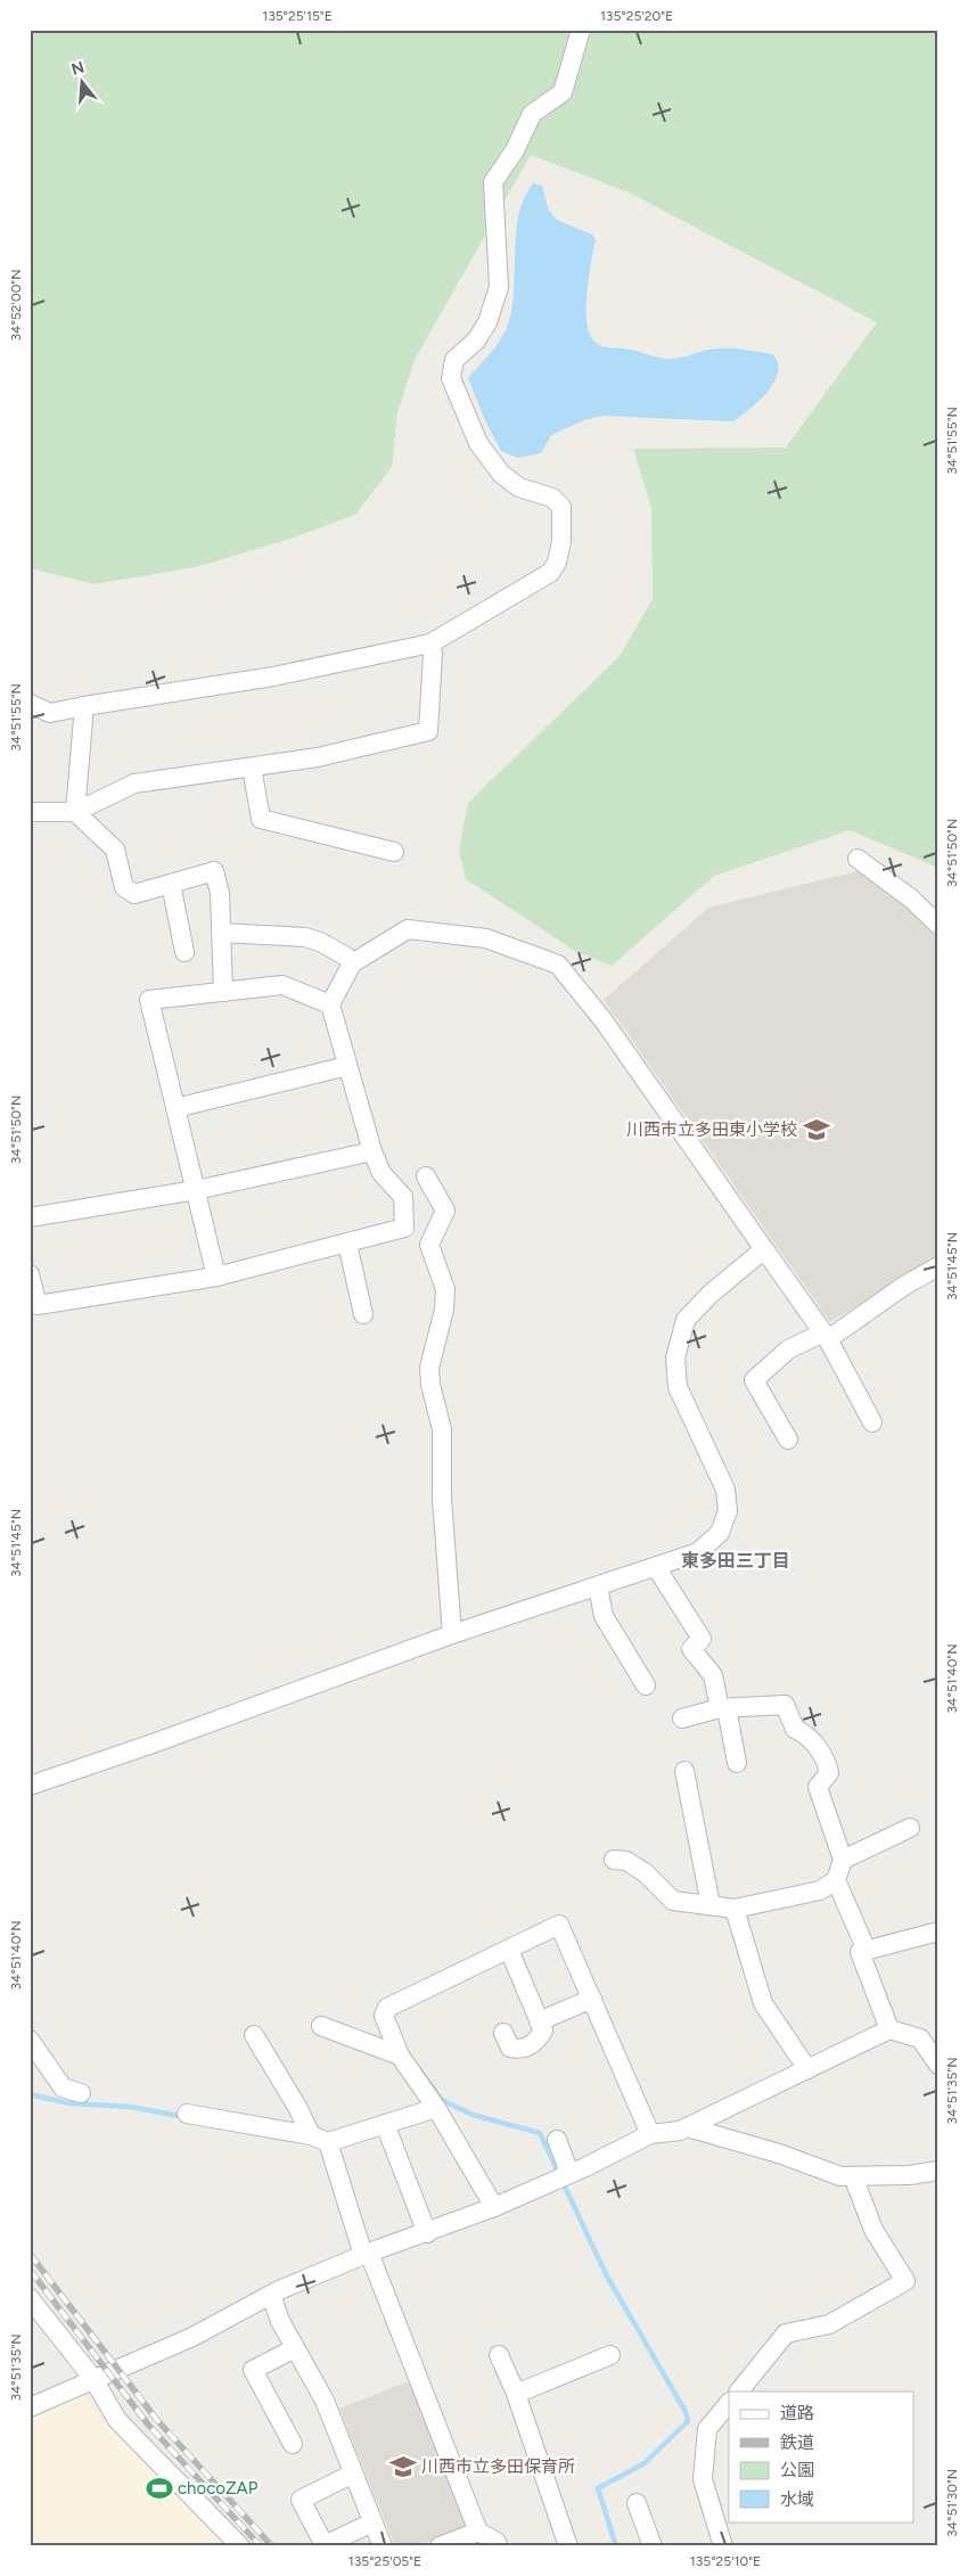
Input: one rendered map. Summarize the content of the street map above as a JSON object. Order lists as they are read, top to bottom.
{
  "districts": ["東多田三丁目"],
  "places": {
    "school or university": ["川西市立多田東小学校", "川西市立多田保育所"],
    "sports": ["chocoZAP"]
  },
  "legend": [
    "道路",
    "鉄道",
    "公園",
    "水域"
  ],
  "north": "top",
  "coordinates": [
    "135°25'15\"E",
    "135°25'20\"E",
    "34°52'00\"N",
    "34°51'55\"N",
    "34°51'50\"N",
    "34°51'45\"N",
    "34°51'40\"N",
    "34°51'35\"N",
    "34°51'30\"N",
    "135°25'05\"E",
    "135°25'10\"E"
  ]
}
